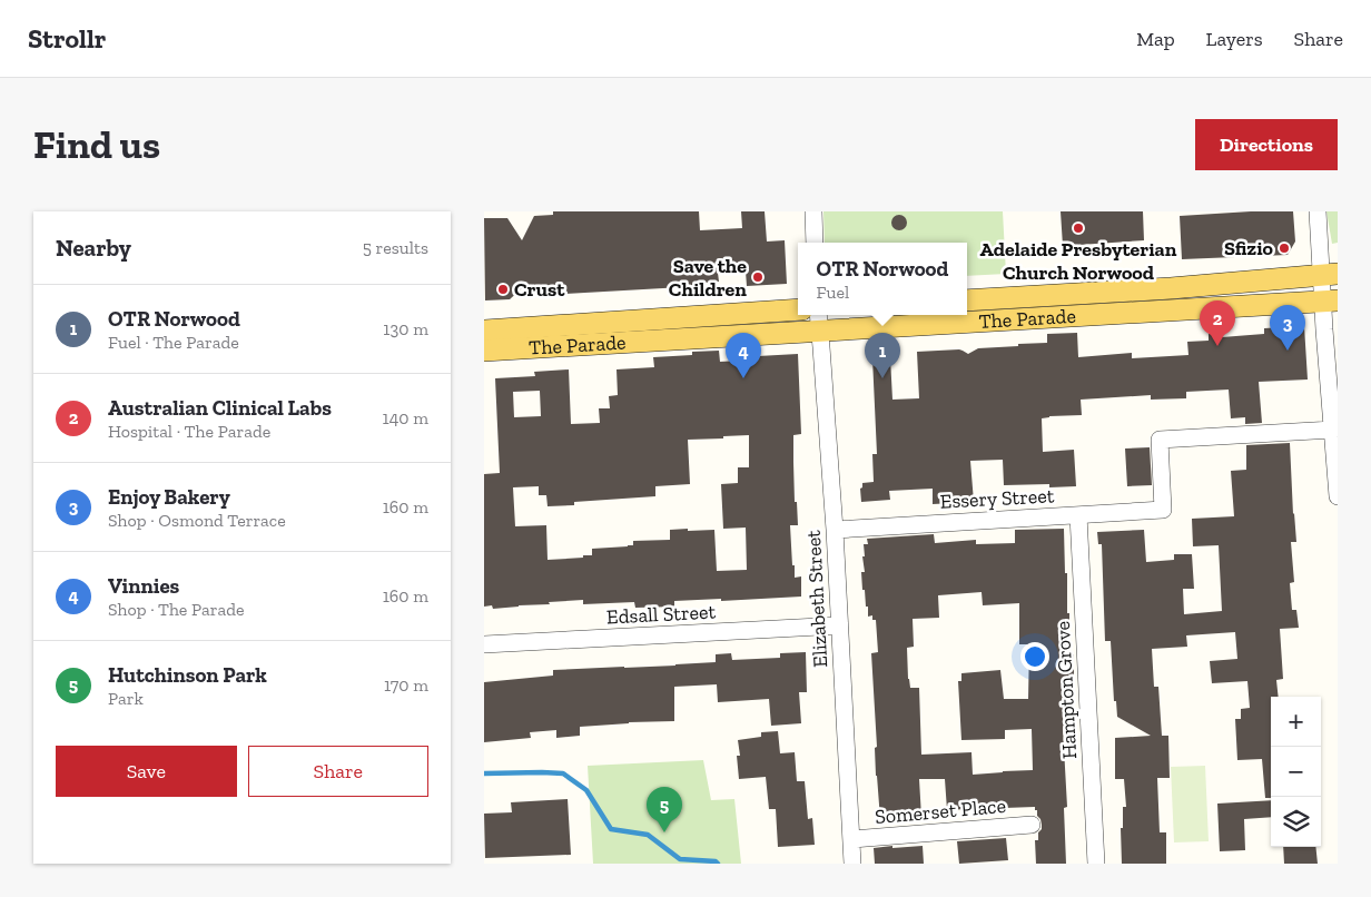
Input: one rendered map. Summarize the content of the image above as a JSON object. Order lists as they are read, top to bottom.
{
  "streets": {
    "main road": ["The Parade"],
    "street": [
      "Essery Street",
      "Elizabeth Street",
      "Edsall Street",
      "Hampton Grove",
      "Somerset Place"
    ]
  },
  "crossings": [
    ["The Parade", "Elizabeth Street"],
    ["Essery Street", "Elizabeth Street"],
    ["Essery Street", "Hampton Grove"],
    ["Elizabeth Street", "Edsall Street"],
    ["Elizabeth Street", "Somerset Place"]
  ],
  "places": [
    "Adelaide Presbyterian Church Norwood",
    "Sfizio",
    "Save the Children",
    "Crust"
  ],
  "page": {
    "header": "Strollr",
    "nav": ["Map", "Layers", "Share"],
    "buttons": [
      "Directions",
      ["Save", "Share"]
    ],
    "title": "Find us",
    "heading": ["Nearby", "5 results"],
    "popup": ["OTR Norwood", "Fuel"],
    "list": [
      {
        "mark": "1",
        "name": "OTR Norwood",
        "note": "Fuel · The Parade",
        "value": "130 m"
      },
      {
        "mark": "2",
        "name": "Australian Clinical Labs",
        "note": "Hospital · The Parade",
        "value": "140 m"
      },
      {
        "mark": "3",
        "name": "Enjoy Bakery",
        "note": "Shop · Osmond Terrace",
        "value": "160 m"
      },
      {
        "mark": "4",
        "name": "Vinnies",
        "note": "Shop · The Parade",
        "value": "160 m"
      },
      {
        "mark": "5",
        "name": "Hutchinson Park",
        "note": "Park",
        "value": "170 m"
      }
    ],
    "pins": [
      "2",
      "3",
      "1",
      "4",
      "5"
    ],
    "map_buttons": ["+", "−"]
  }
}
